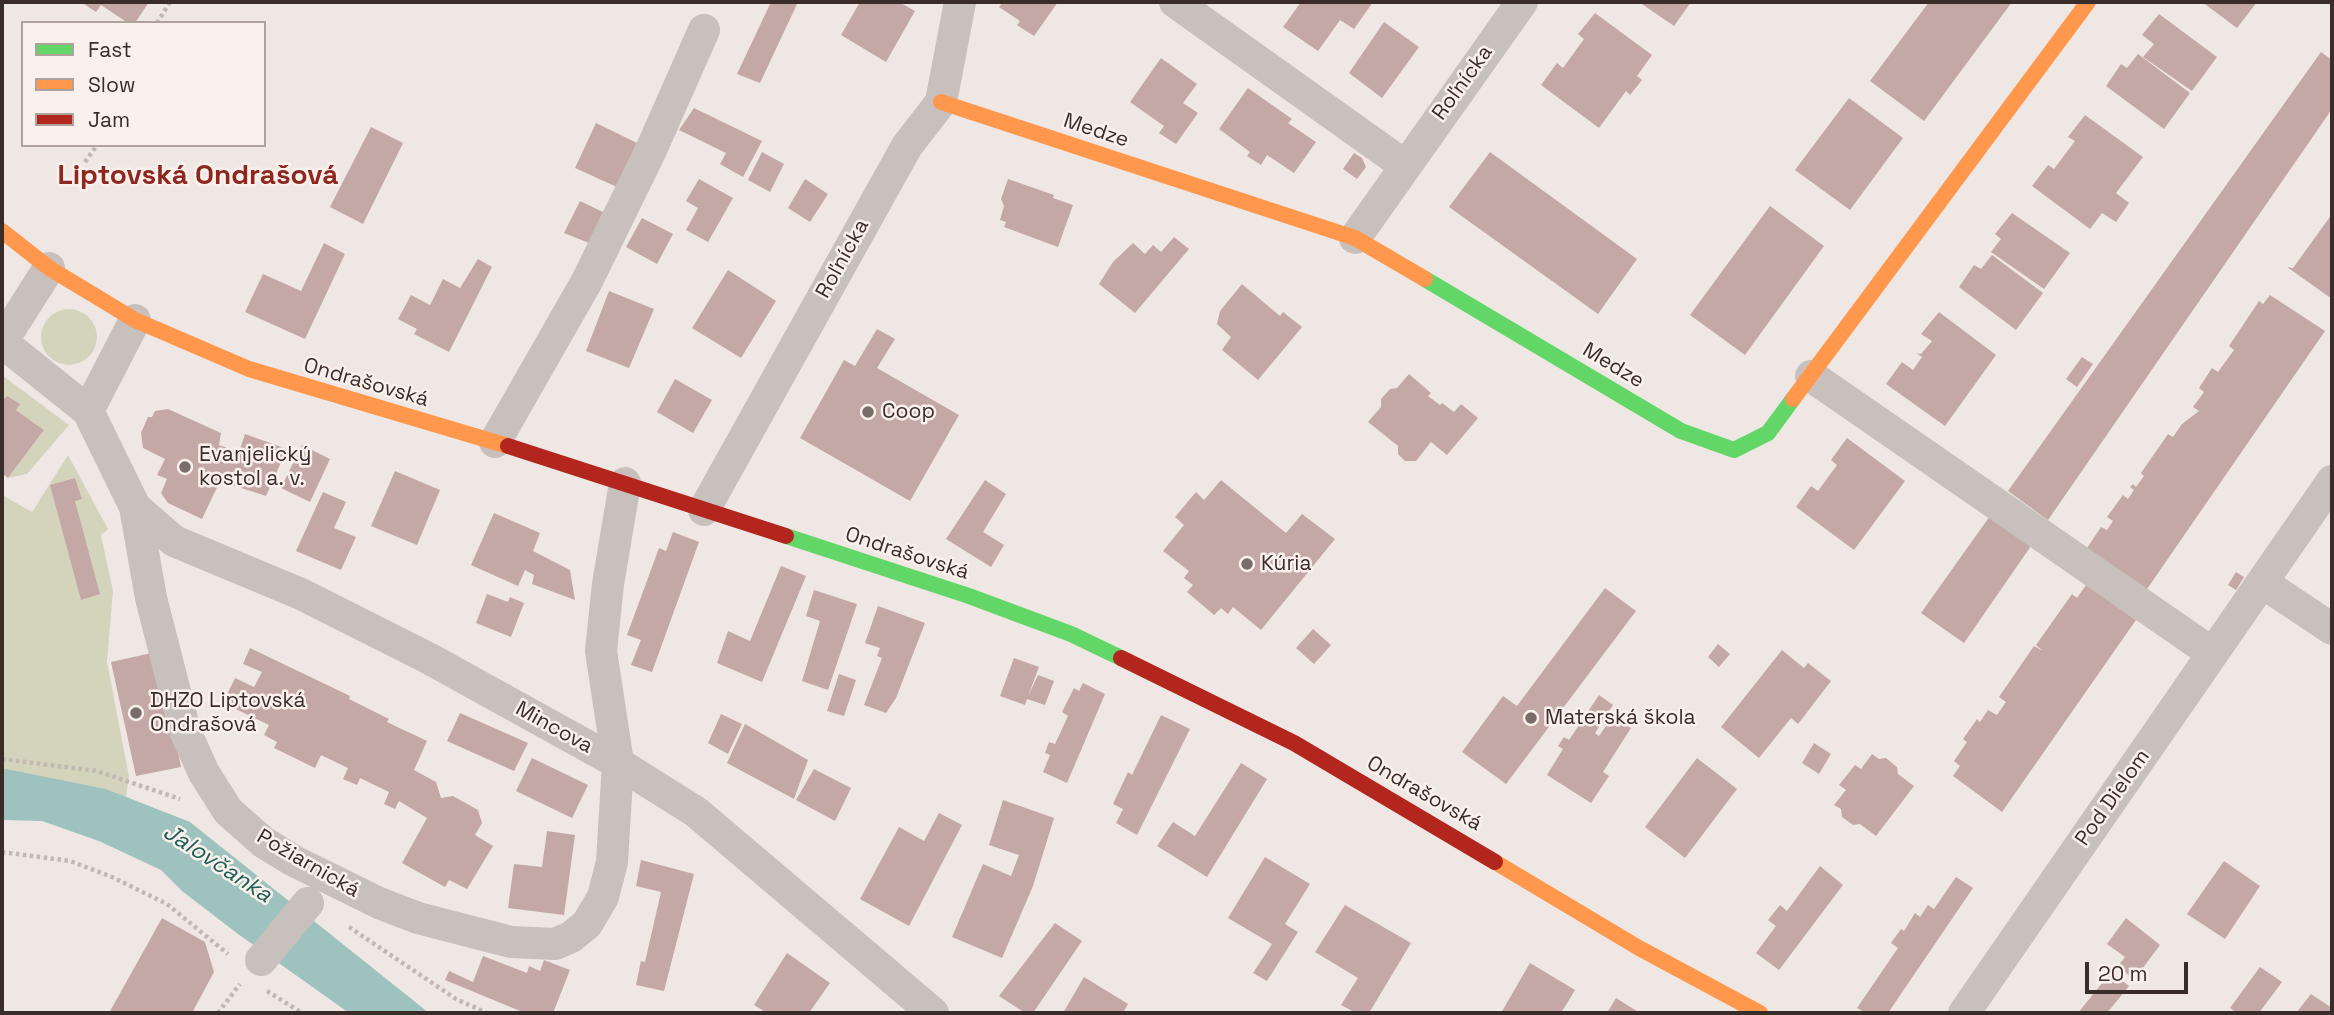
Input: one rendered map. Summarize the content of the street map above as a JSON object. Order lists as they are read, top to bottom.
{
  "streets": {
    "street": [
      "Roľnícka",
      "Medze",
      "Ondrašovská",
      "Mincova",
      "Pod Dielom",
      "Požiarnická"
    ]
  },
  "crossings": [
    ["Roľnícka", "Medze"],
    ["Roľnícka", "Ondrašovská"],
    ["Ondrašovská", "Požiarnická"],
    ["Mincova", "Požiarnická"]
  ],
  "districts": ["Liptovská Ondrašová"],
  "water": ["Jalovčanka"],
  "places": [
    "Coop",
    "Evanjelický kostol a. v.",
    "Kúria",
    "DHZO Liptovská Ondrašová",
    "Materská škola"
  ],
  "legend": ["Fast", "Slow", "Jam"],
  "scale_bar": "20 m"
}
